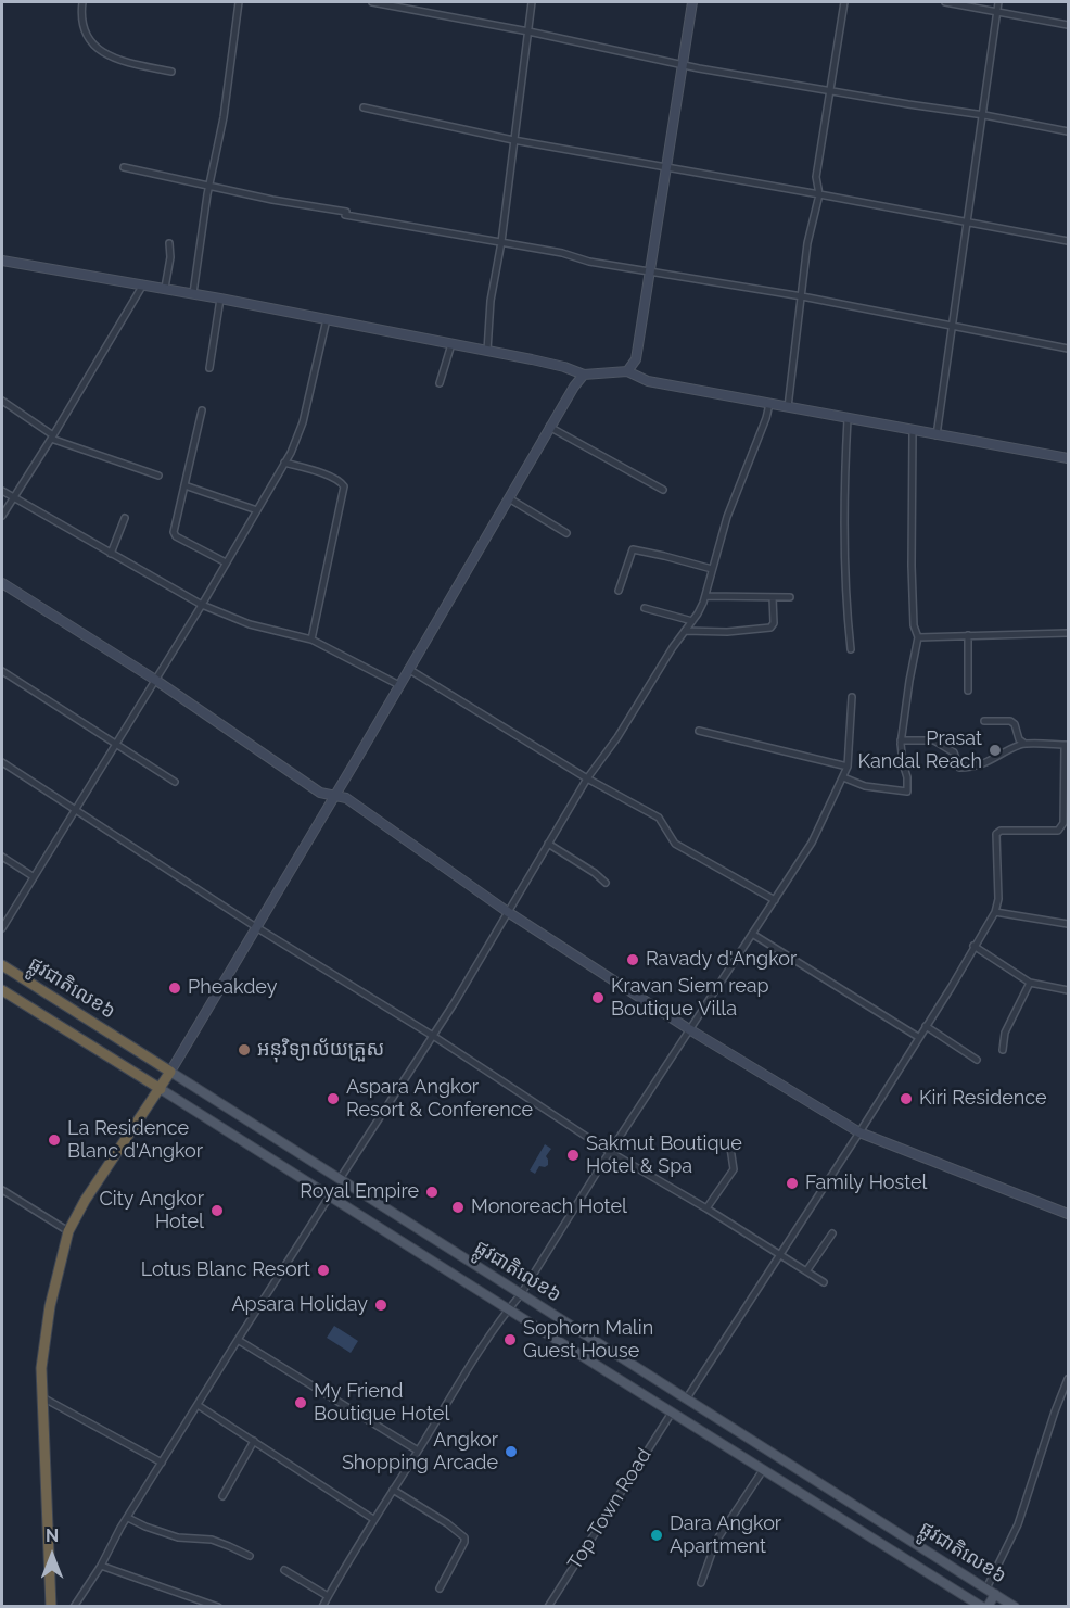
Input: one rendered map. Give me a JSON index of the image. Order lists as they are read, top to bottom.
{
  "streets": {
    "highway": ["ផ្លូវជាតិលេខ៦"],
    "street": ["Top Town Road"]
  },
  "crossings": [
    ["ផ្លូវជាតិលេខ៦", "Top Town Road"]
  ],
  "places": [
    "Prasat Kandal Reach",
    "Ravady d'Angkor",
    "Pheakdey",
    "Kravan Siem reap Boutique Villa",
    "អនុវិទ្យាល័យគ្រួស",
    "Aspara Angkor Resort & Conference",
    "Kiri Residence",
    "La Residence Blanc d'Angkor",
    "Sakmut Boutique Hotel & Spa",
    "Family Hostel",
    "Royal Empire",
    "Monoreach Hotel",
    "City Angkor Hotel",
    "Lotus Blanc Resort",
    "Apsara Holiday",
    "Sophorn Malin Guest House",
    "My Friend Boutique Hotel",
    "Angkor Shopping Arcade",
    "Dara Angkor Apartment"
  ],
  "north": "top"
}
